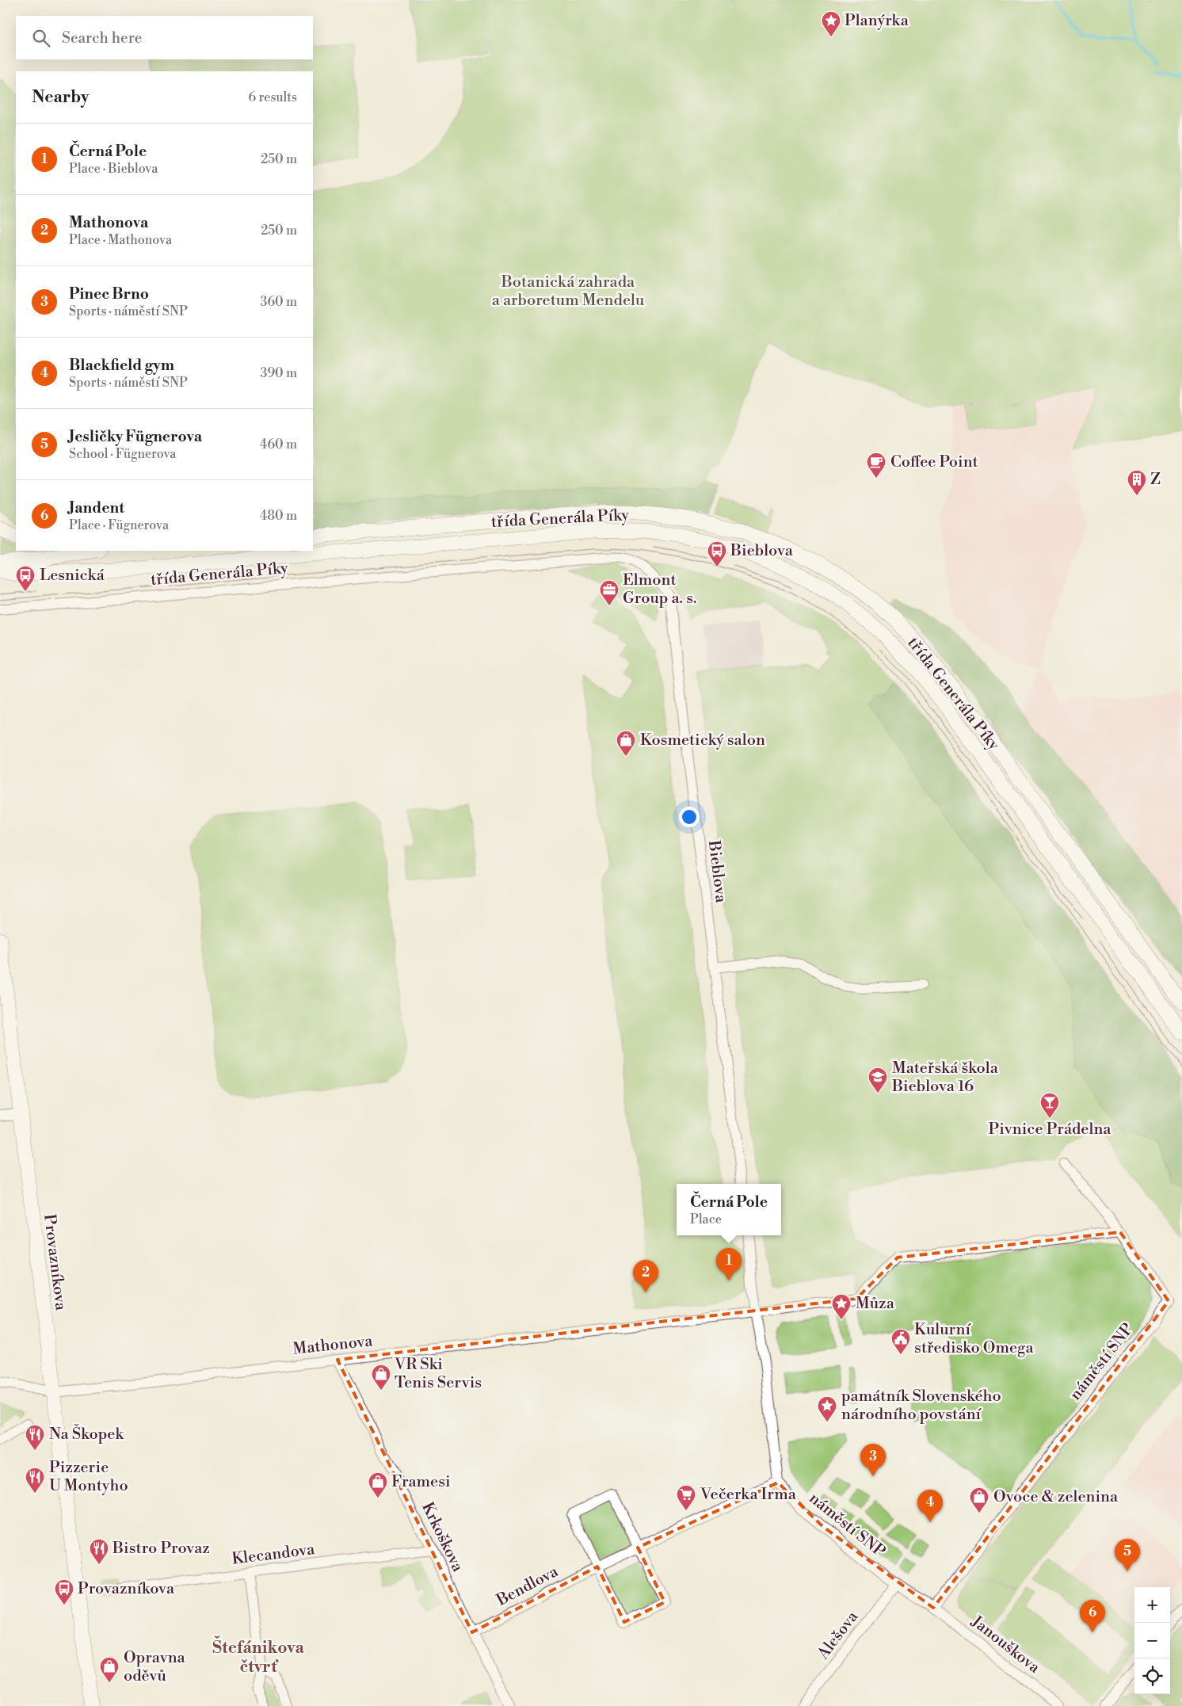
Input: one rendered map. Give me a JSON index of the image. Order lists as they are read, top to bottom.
{
  "streets": {
    "main road": ["třída Generála Píky", "Provazníkova"],
    "street": [
      "Bieblova",
      "Mathonova",
      "náměstí SNP",
      "Krkoškova",
      "Klecandova",
      "Bendlova",
      "Alešova",
      "Janouškova"
    ]
  },
  "crossings": [
    ["třída Generála Píky", "Bieblova"],
    ["Provazníkova", "Mathonova"],
    ["Mathonova", "Krkoškova"],
    ["náměstí SNP", "Bendlova"],
    ["náměstí SNP", "Alešova"],
    ["náměstí SNP", "Janouškova"],
    ["Krkoškova", "Klecandova"],
    ["Krkoškova", "Bendlova"]
  ],
  "districts": ["Štefánikova čtvrť"],
  "parks": ["Botanická zahrada a arboretum Mendelu"],
  "places": {
    "place": ["Planýrka", "Můza", "památník Slovenského národního povstání"],
    "cafe": ["Coffee Point"],
    "building": ["Z"],
    "bus stop": ["Bieblova", "Lesnická", "Provazníkova"],
    "office": ["Elmont Group a. s."],
    "shop": [
      "Kosmetický salon",
      "VR Ski Tenis Servis",
      "Framesi",
      "Ovoce & zelenina",
      "Opravna oděvů"
    ],
    "school or university": ["Mateřská škola Bieblova 16"],
    "bar": ["Pivnice Prádelna"],
    "public building": ["Kulurní středisko Omega"],
    "restaurant": ["Na Škopek", "Pizzerie U Montyho", "Bistro Provaz"],
    "supermarket": ["Večerka Irma"]
  },
  "page": {
    "search": "Search here",
    "heading": ["Nearby", "6 results"],
    "list": [
      {
        "mark": "1",
        "name": "Černá Pole",
        "note": "Place · Bieblova",
        "value": "250 m"
      },
      {
        "mark": "2",
        "name": "Mathonova",
        "note": "Place · Mathonova",
        "value": "250 m"
      },
      {
        "mark": "3",
        "name": "Pinec Brno",
        "note": "Sports · náměstí SNP",
        "value": "360 m"
      },
      {
        "mark": "4",
        "name": "Blackfield gym",
        "note": "Sports · náměstí SNP",
        "value": "390 m"
      },
      {
        "mark": "5",
        "name": "Jesličky Fügnerova",
        "note": "School · Fügnerova",
        "value": "460 m"
      },
      {
        "mark": "6",
        "name": "Jandent",
        "note": "Place · Fügnerova",
        "value": "480 m"
      }
    ],
    "popup": ["Černá Pole", "Place"],
    "pins": [
      "1",
      "2",
      "3",
      "4",
      "5",
      "6"
    ],
    "map_buttons": ["+", "−"]
  }
}
